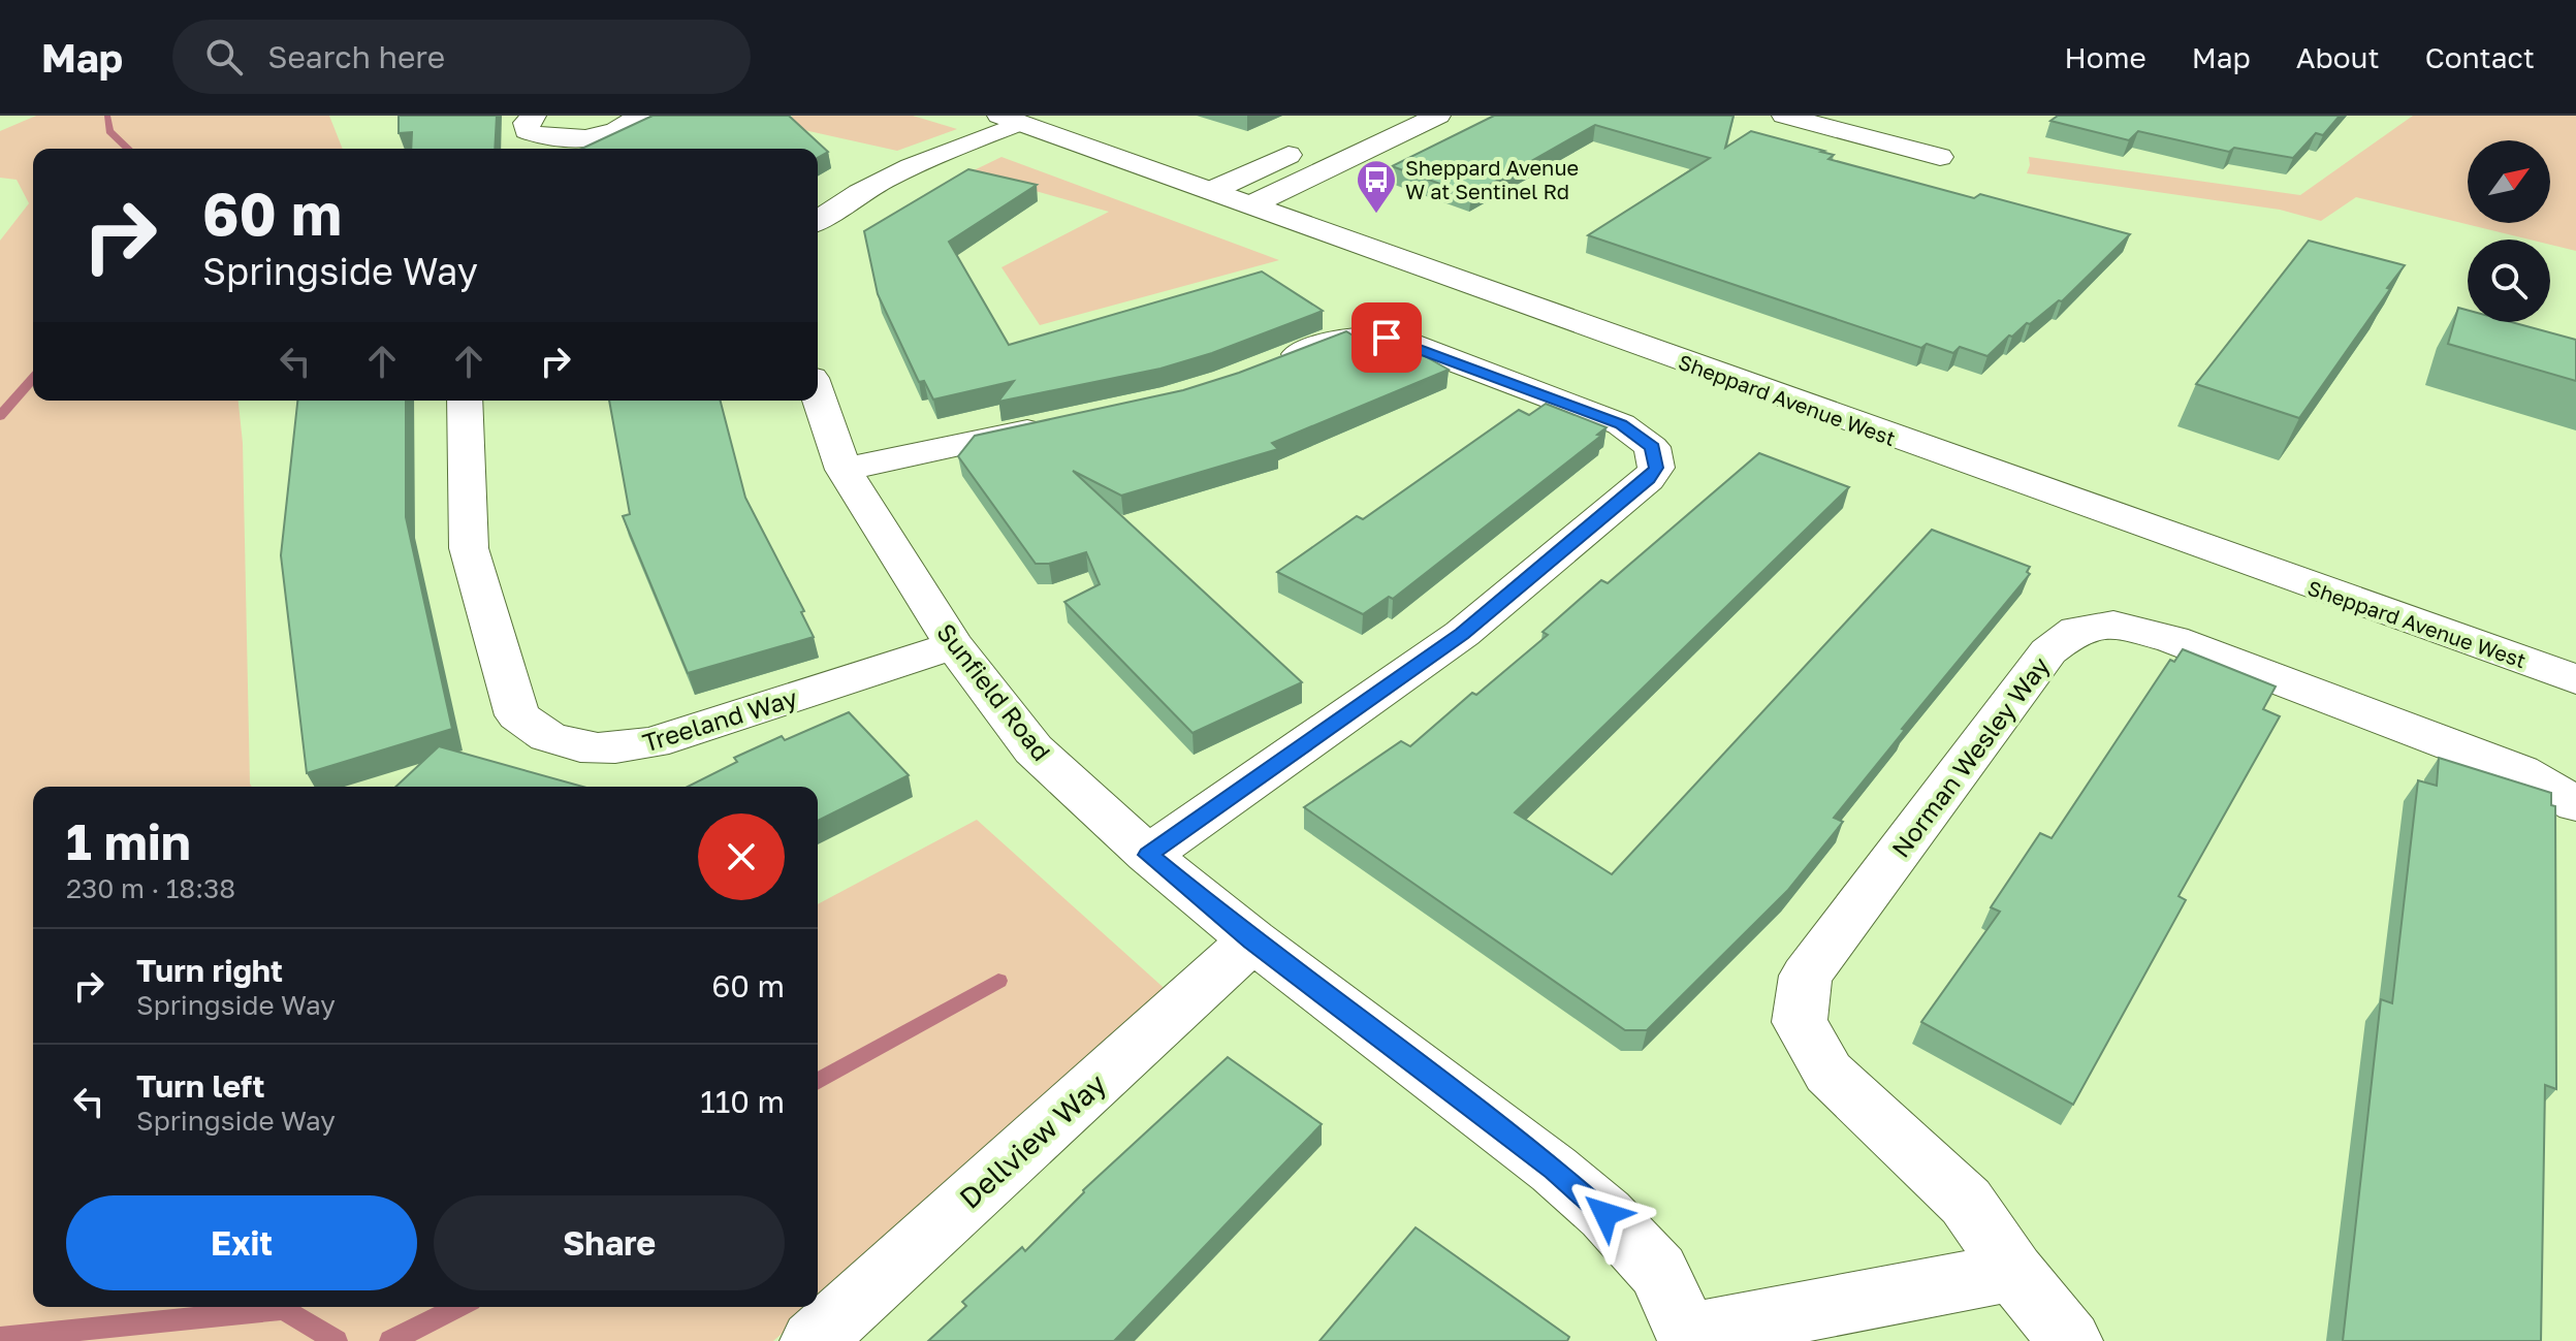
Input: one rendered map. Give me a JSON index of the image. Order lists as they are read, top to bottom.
{
  "streets": {
    "street": [
      "Sheppard Avenue West",
      "Sunfield Road",
      "Treeland Way",
      "Norman Wesley Way",
      "Dellview Way"
    ]
  },
  "crossings": [
    ["Sunfield Road", "Treeland Way"],
    ["Sunfield Road", "Dellview Way"]
  ],
  "places": {
    "bus stop": ["Sheppard Avenue W at Sentinel Rd"]
  },
  "north": "top right",
  "page": {
    "header": "Map",
    "search": "Search here",
    "nav": [
      "Home",
      "Map",
      "About",
      "Contact"
    ],
    "turn": ["60 m", "Springside Way"],
    "heading": ["1 min", "230 m · 18:38"],
    "list": [
      {
        "name": "Turn right",
        "note": "Springside Way",
        "value": "60 m"
      },
      {
        "name": "Turn left",
        "note": "Springside Way",
        "value": "110 m"
      }
    ],
    "buttons": ["Exit", "Share"]
  }
}
